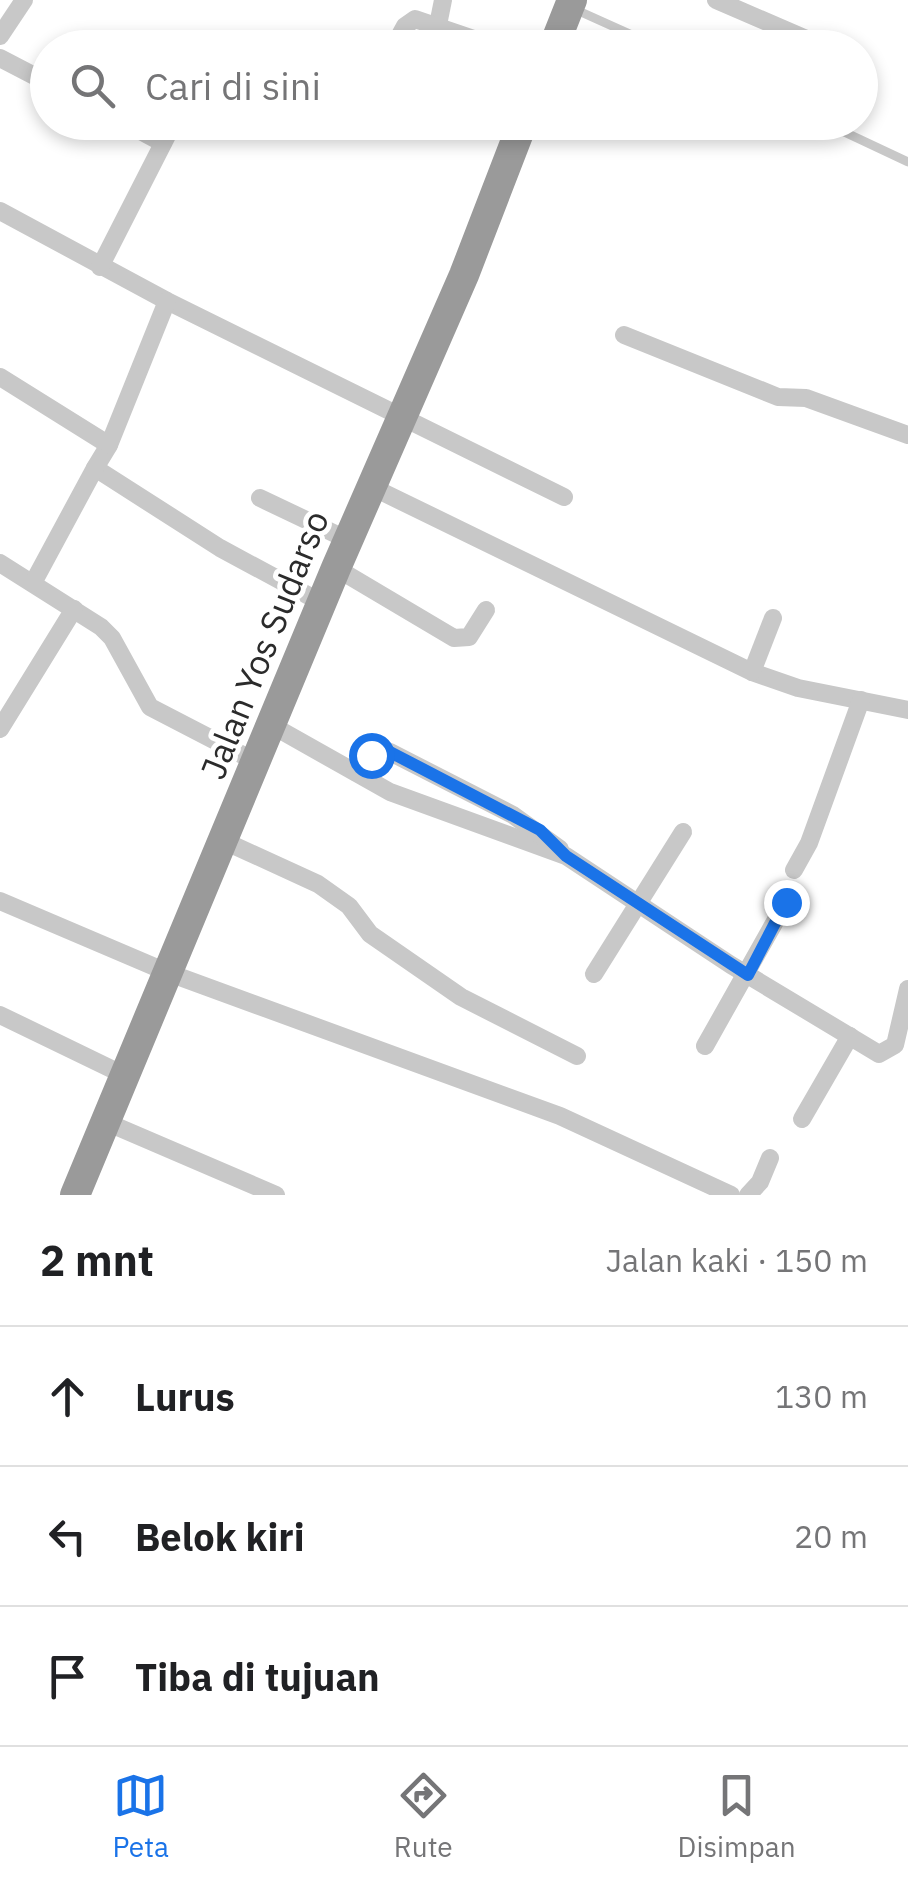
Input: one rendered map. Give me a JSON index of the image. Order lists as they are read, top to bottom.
{
  "streets": {
    "highway": ["Jalan Yos Sudarso"]
  },
  "page": {
    "search": "Cari di sini",
    "heading": ["2 mnt", "Jalan kaki · 150 m"],
    "list": [
      ["Lurus", "130 m"],
      ["Belok kiri", "20 m"],
      "Tiba di tujuan"
    ],
    "nav": ["Peta", "Rute", "Disimpan"]
  }
}
